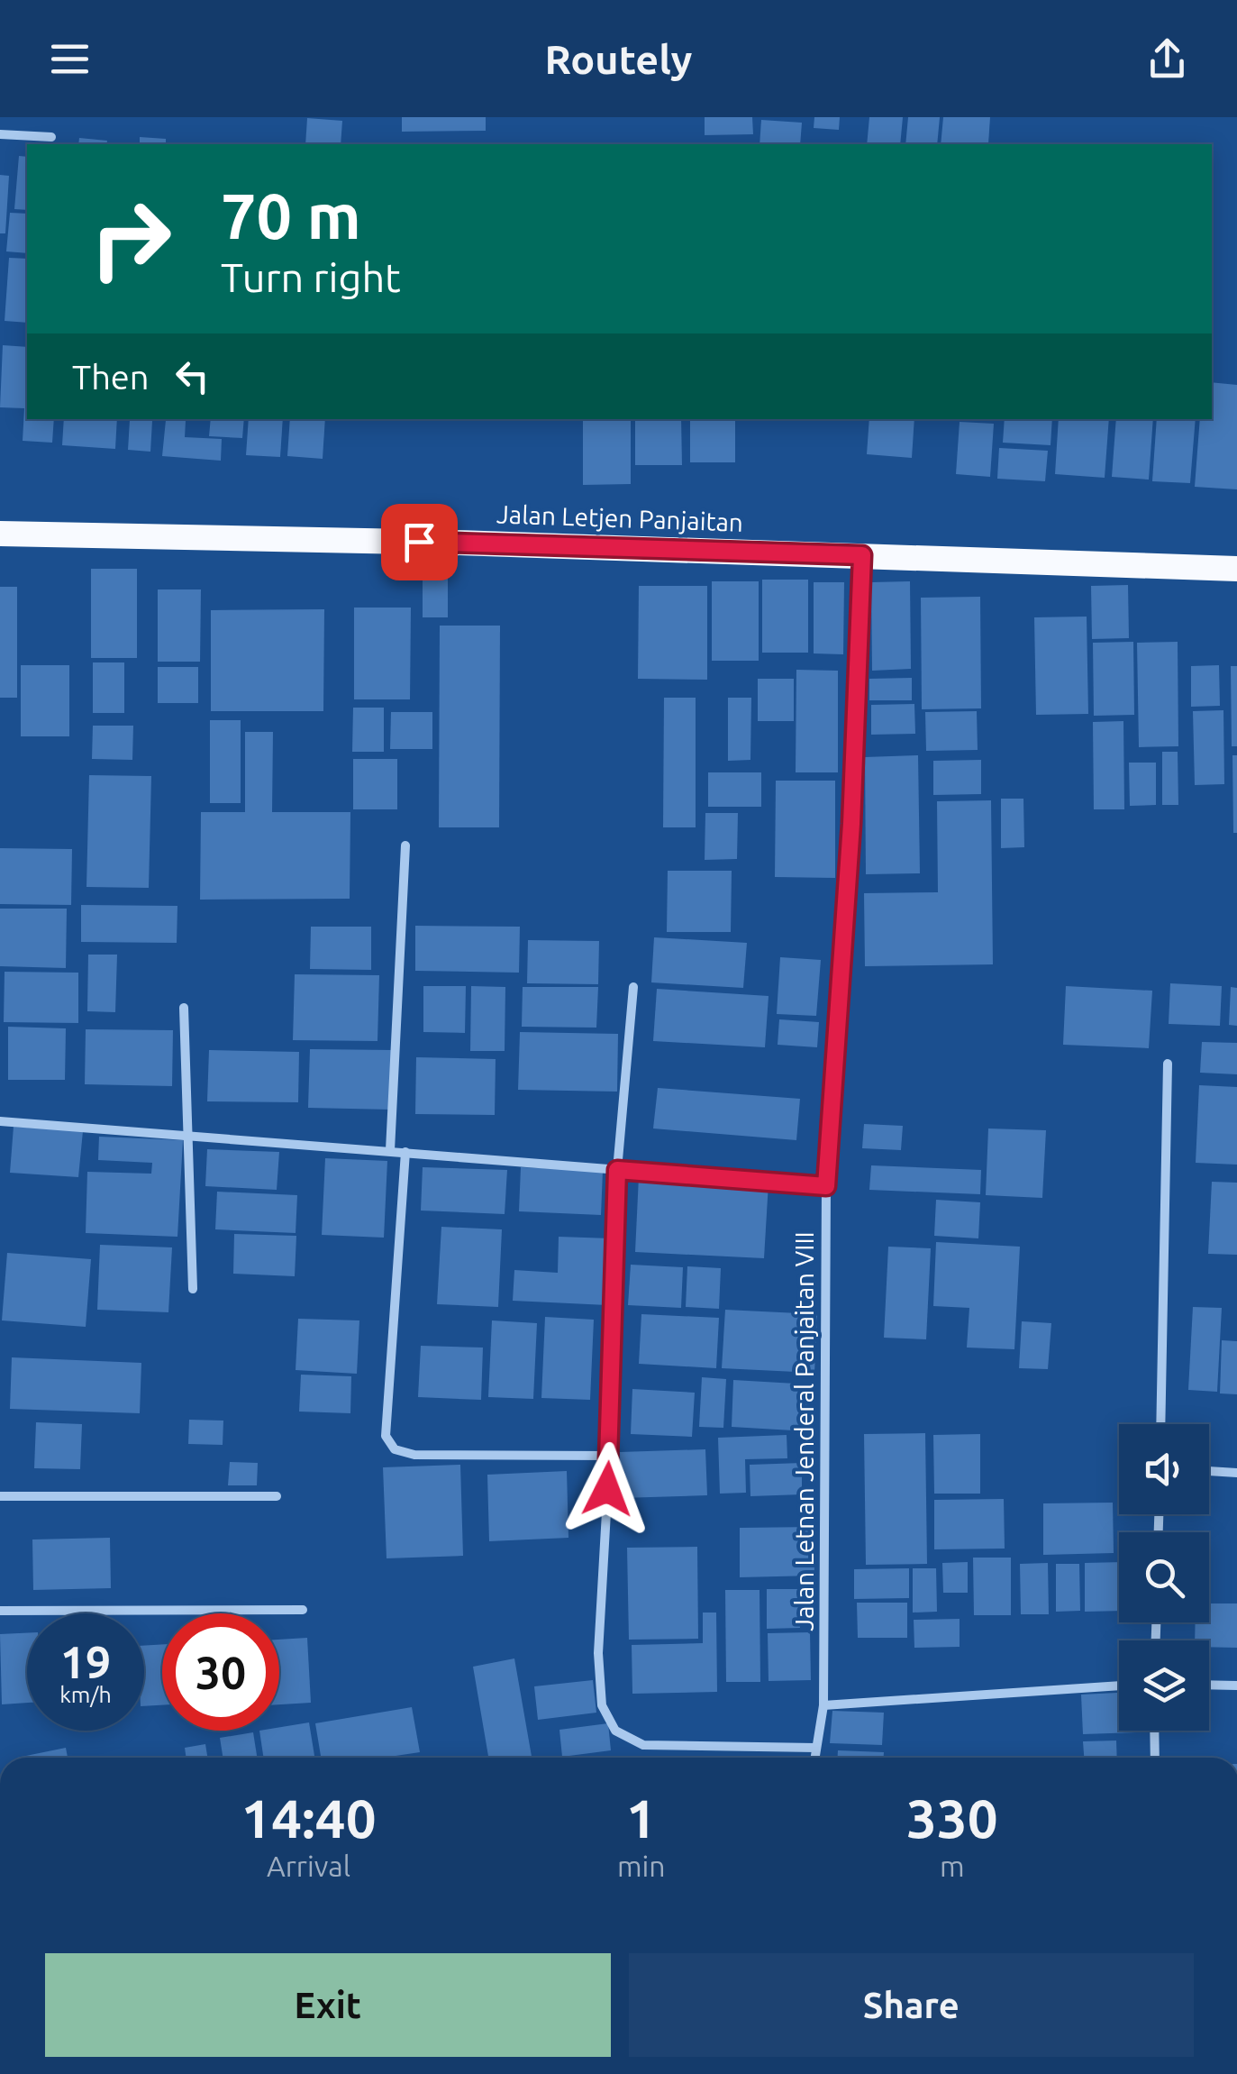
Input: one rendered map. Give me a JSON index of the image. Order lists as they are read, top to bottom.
{
  "streets": {
    "highway": ["Jalan Letjen Panjaitan"],
    "street": ["Jalan Letnan Jenderal Panjaitan VIII"]
  },
  "crossings": [
    ["Jalan Letjen Panjaitan", "Jalan Letnan Jenderal Panjaitan VIII"]
  ],
  "page": {
    "header": "Routely",
    "turn": ["70 m", "Turn right"],
    "then": "Then",
    "speed": "19 km/h",
    "limit": "30",
    "eta": [
      "14:40",
      "Arrival",
      "1",
      "min",
      "330",
      "m"
    ],
    "buttons": ["Exit", "Share"]
  }
}
